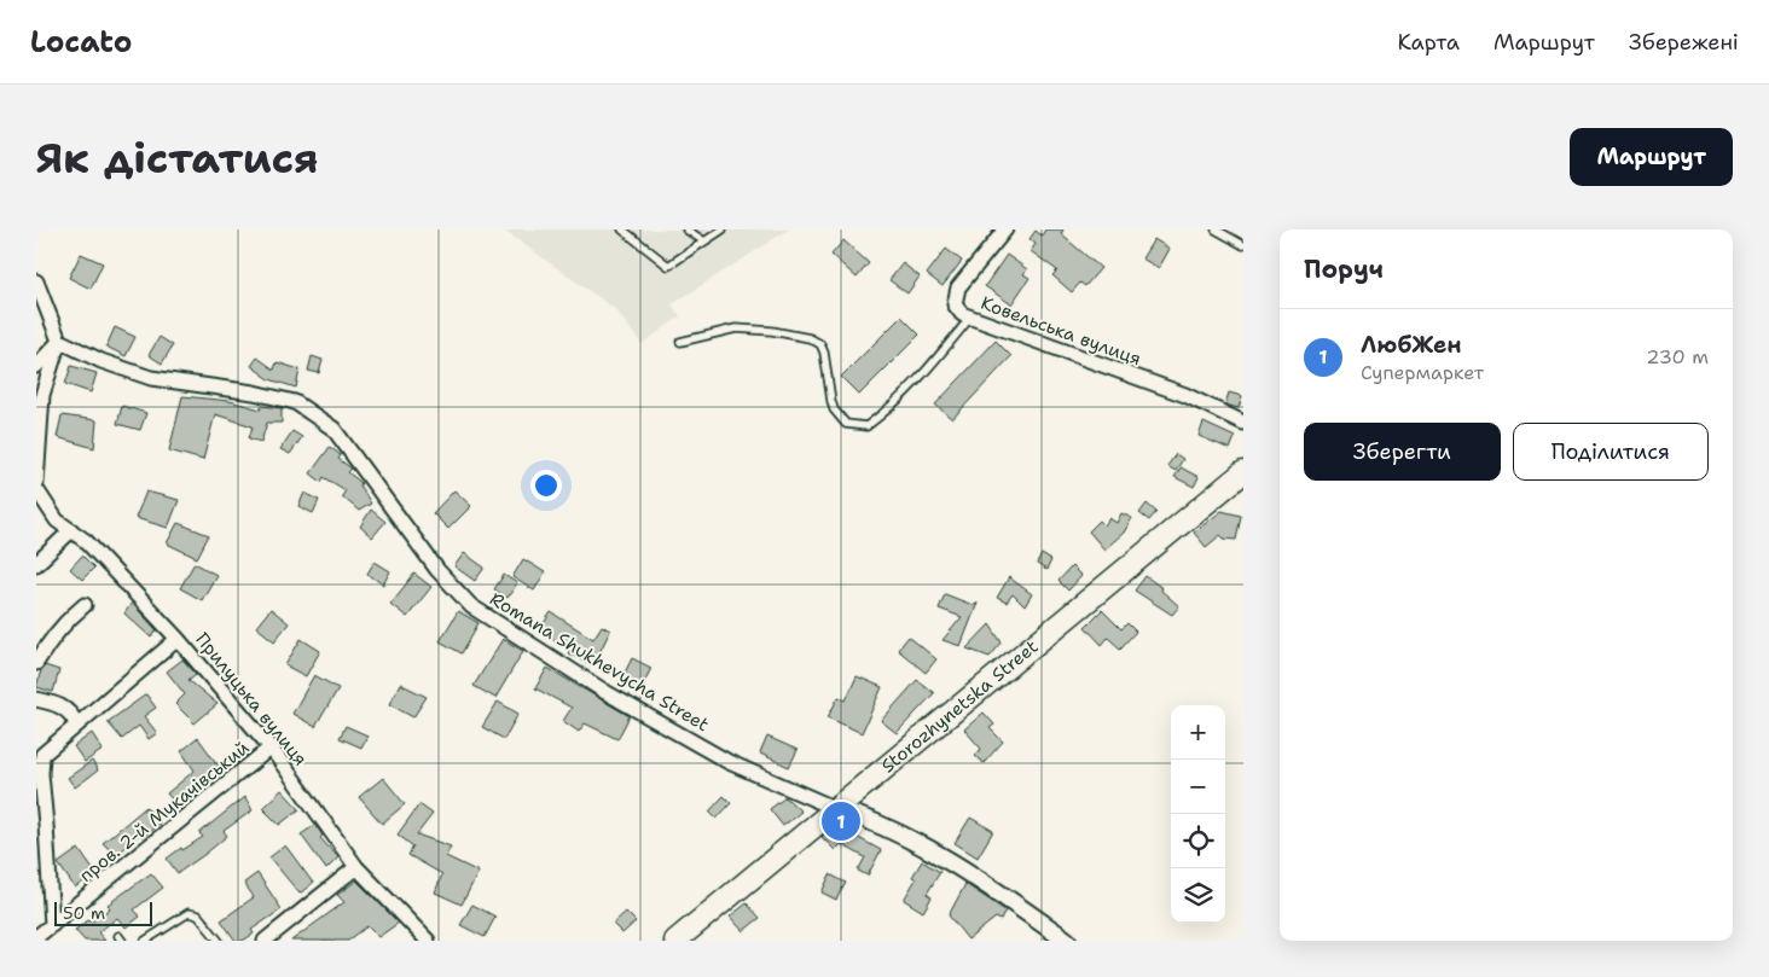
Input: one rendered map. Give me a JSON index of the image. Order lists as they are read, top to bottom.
{
  "streets": {
    "main road": ["Storozhynetska Street"],
    "street": [
      "Ковельська вулиця",
      "Romana Shukhevycha Street",
      "Прилуцька вулиця",
      "пров. 2-й Мукачівський"
    ]
  },
  "crossings": [
    ["Romana Shukhevycha Street", "Storozhynetska Street"],
    ["Прилуцька вулиця", "пров. 2-й Мукачівський"]
  ],
  "scale_bar": "50 m",
  "page": {
    "header": "Locato",
    "nav": ["Карта", "Маршрут", "Збережені"],
    "buttons": [
      "Маршрут",
      ["Зберегти", "Поділитися"]
    ],
    "title": "Як дістатися",
    "heading": "Поруч",
    "list": [
      {
        "mark": "1",
        "name": "ЛюбЖен",
        "note": "Супермаркет",
        "value": "230 m"
      }
    ],
    "map_buttons": ["+", "−"],
    "pins": "1",
    "scale": "50 m"
  }
}
